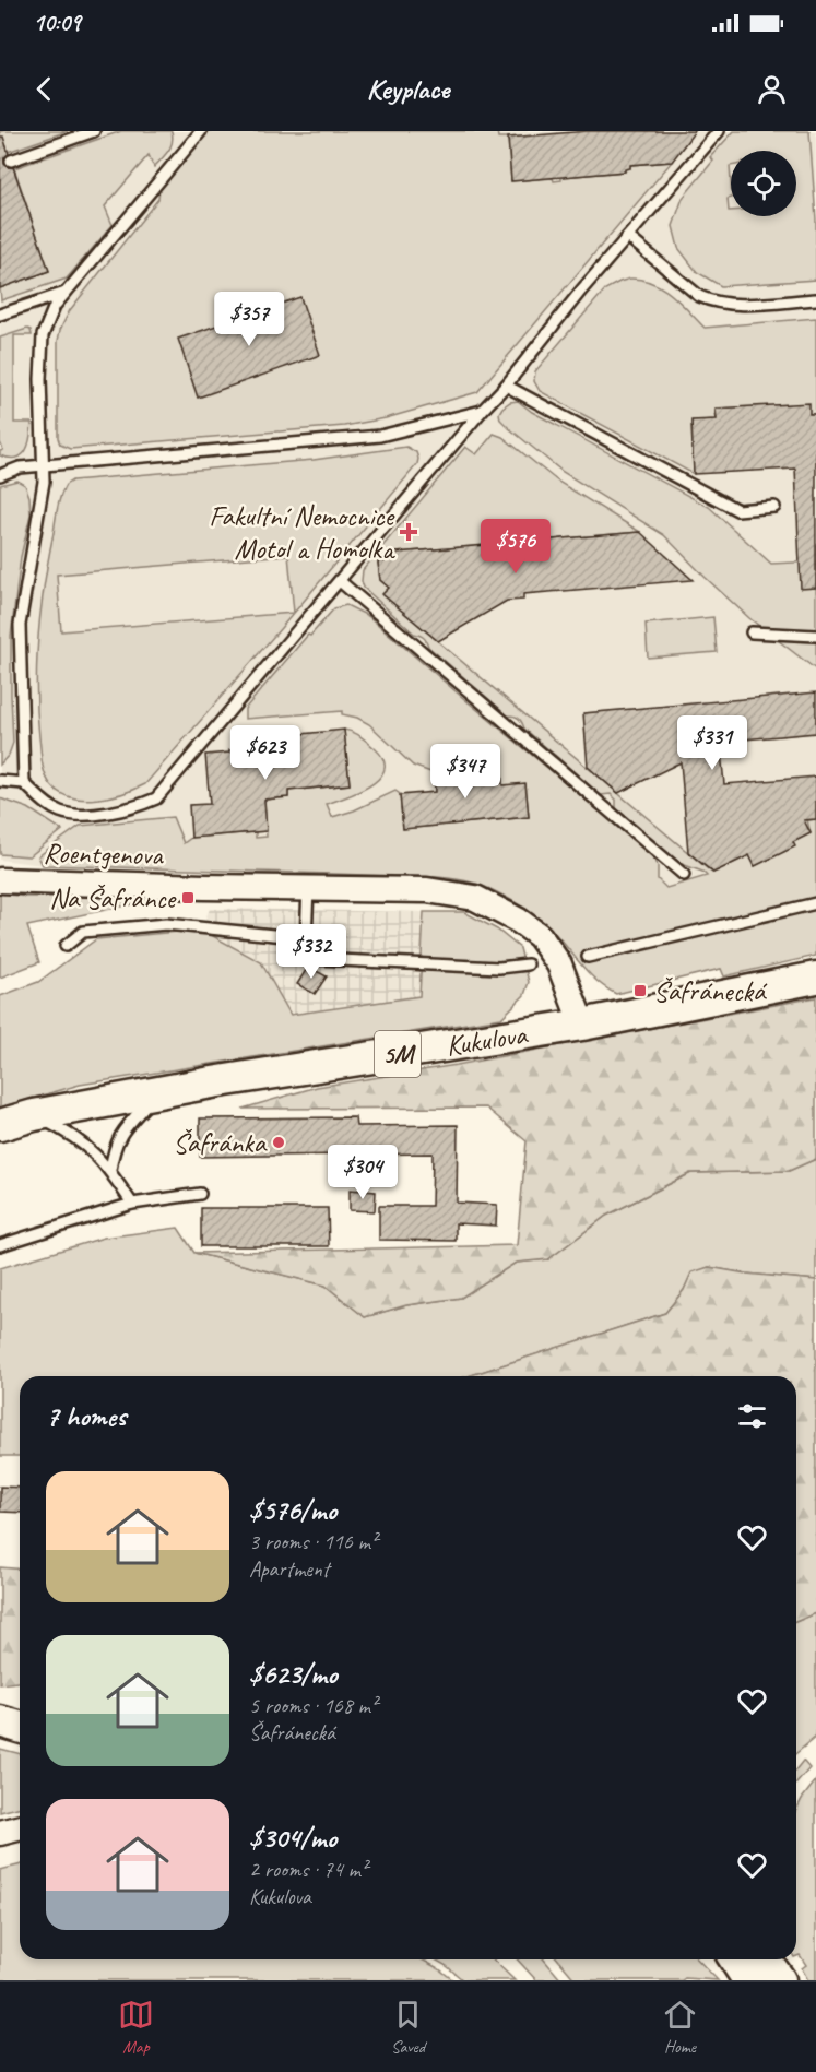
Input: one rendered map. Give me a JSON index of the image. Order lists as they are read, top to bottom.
{
  "streets": {
    "main road": ["Kukulova", "5M"],
    "street": ["Roentgenova"]
  },
  "places": {
    "health": ["Fakultní Nemocnice Motol a Homolka"],
    "transit": ["Na Šafránce", "Šafránecká"],
    "other": ["Šafránka"]
  },
  "page": {
    "status": "10:09",
    "header": "Keyplace",
    "price": [
      "$357",
      "$576",
      "$331",
      "$623",
      "$347",
      "$332",
      "$304"
    ],
    "heading": "7 homes",
    "list": [
      {
        "name": "$576/mo",
        "note": "3 rooms · 116 m² · Apartment"
      },
      {
        "name": "$623/mo",
        "note": "5 rooms · 168 m² · Šafránecká"
      },
      {
        "name": "$304/mo",
        "note": "2 rooms · 74 m² · Kukulova"
      }
    ],
    "tabs": ["Map", "Saved", "Home"]
  }
}
